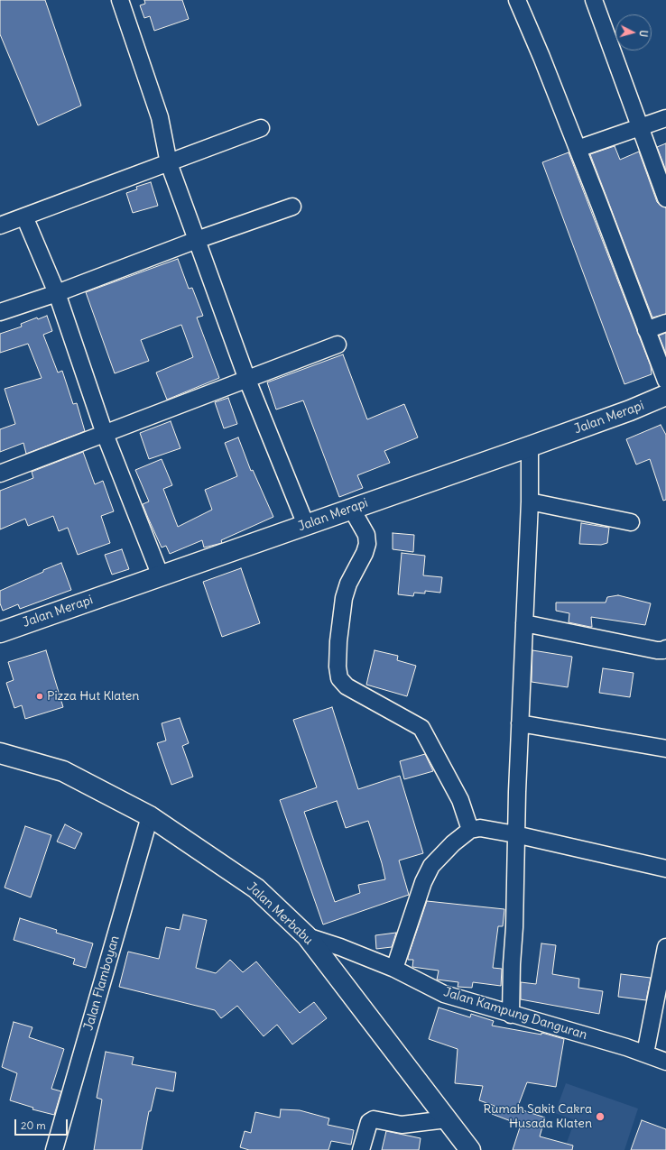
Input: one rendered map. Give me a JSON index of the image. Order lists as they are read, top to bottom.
{
  "streets": {
    "street": [
      "Jalan Merapi",
      "Jalan Merbabu",
      "Jalan Flamboyan",
      "Jalan Kampung Danguran"
    ]
  },
  "crossings": [
    ["Jalan Merbabu", "Jalan Flamboyan"],
    ["Jalan Merbabu", "Jalan Kampung Danguran"]
  ],
  "places": ["Pizza Hut Klaten", "Rumah Sakit Cakra Husada Klaten"],
  "scale_bar": "20 m",
  "north": "right"
}
